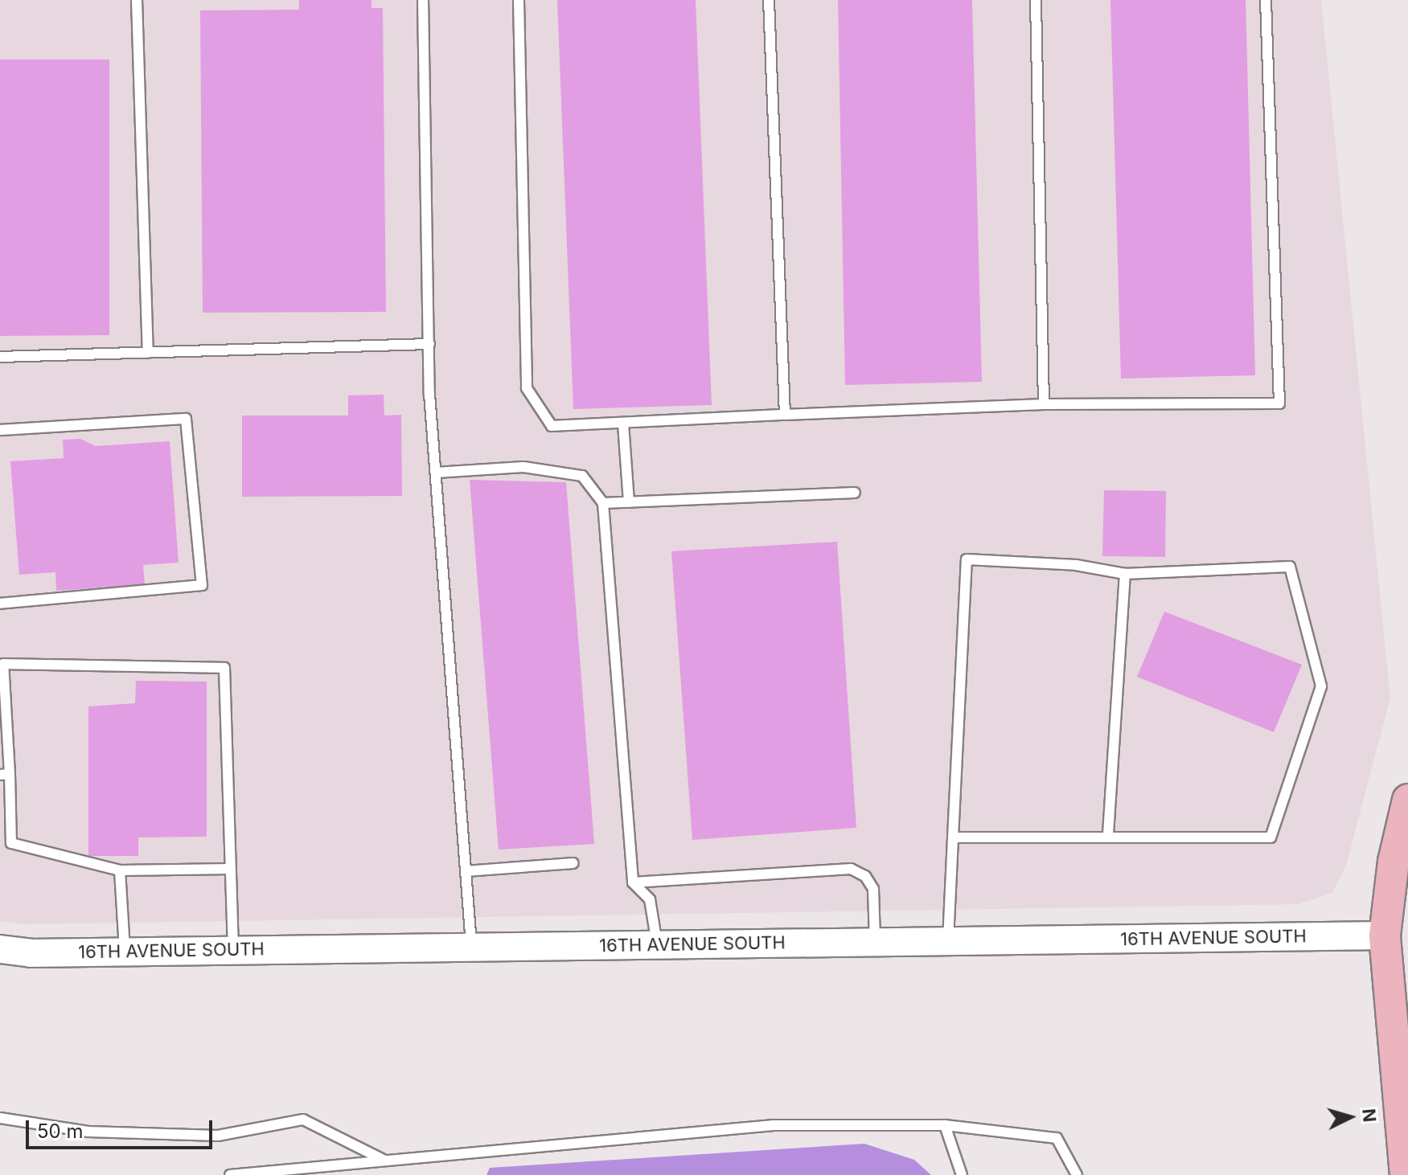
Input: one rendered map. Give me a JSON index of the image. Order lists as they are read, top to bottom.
{
  "streets": {
    "street": ["16TH AVENUE SOUTH"]
  },
  "scale_bar": "50 m",
  "north": "right"
}
